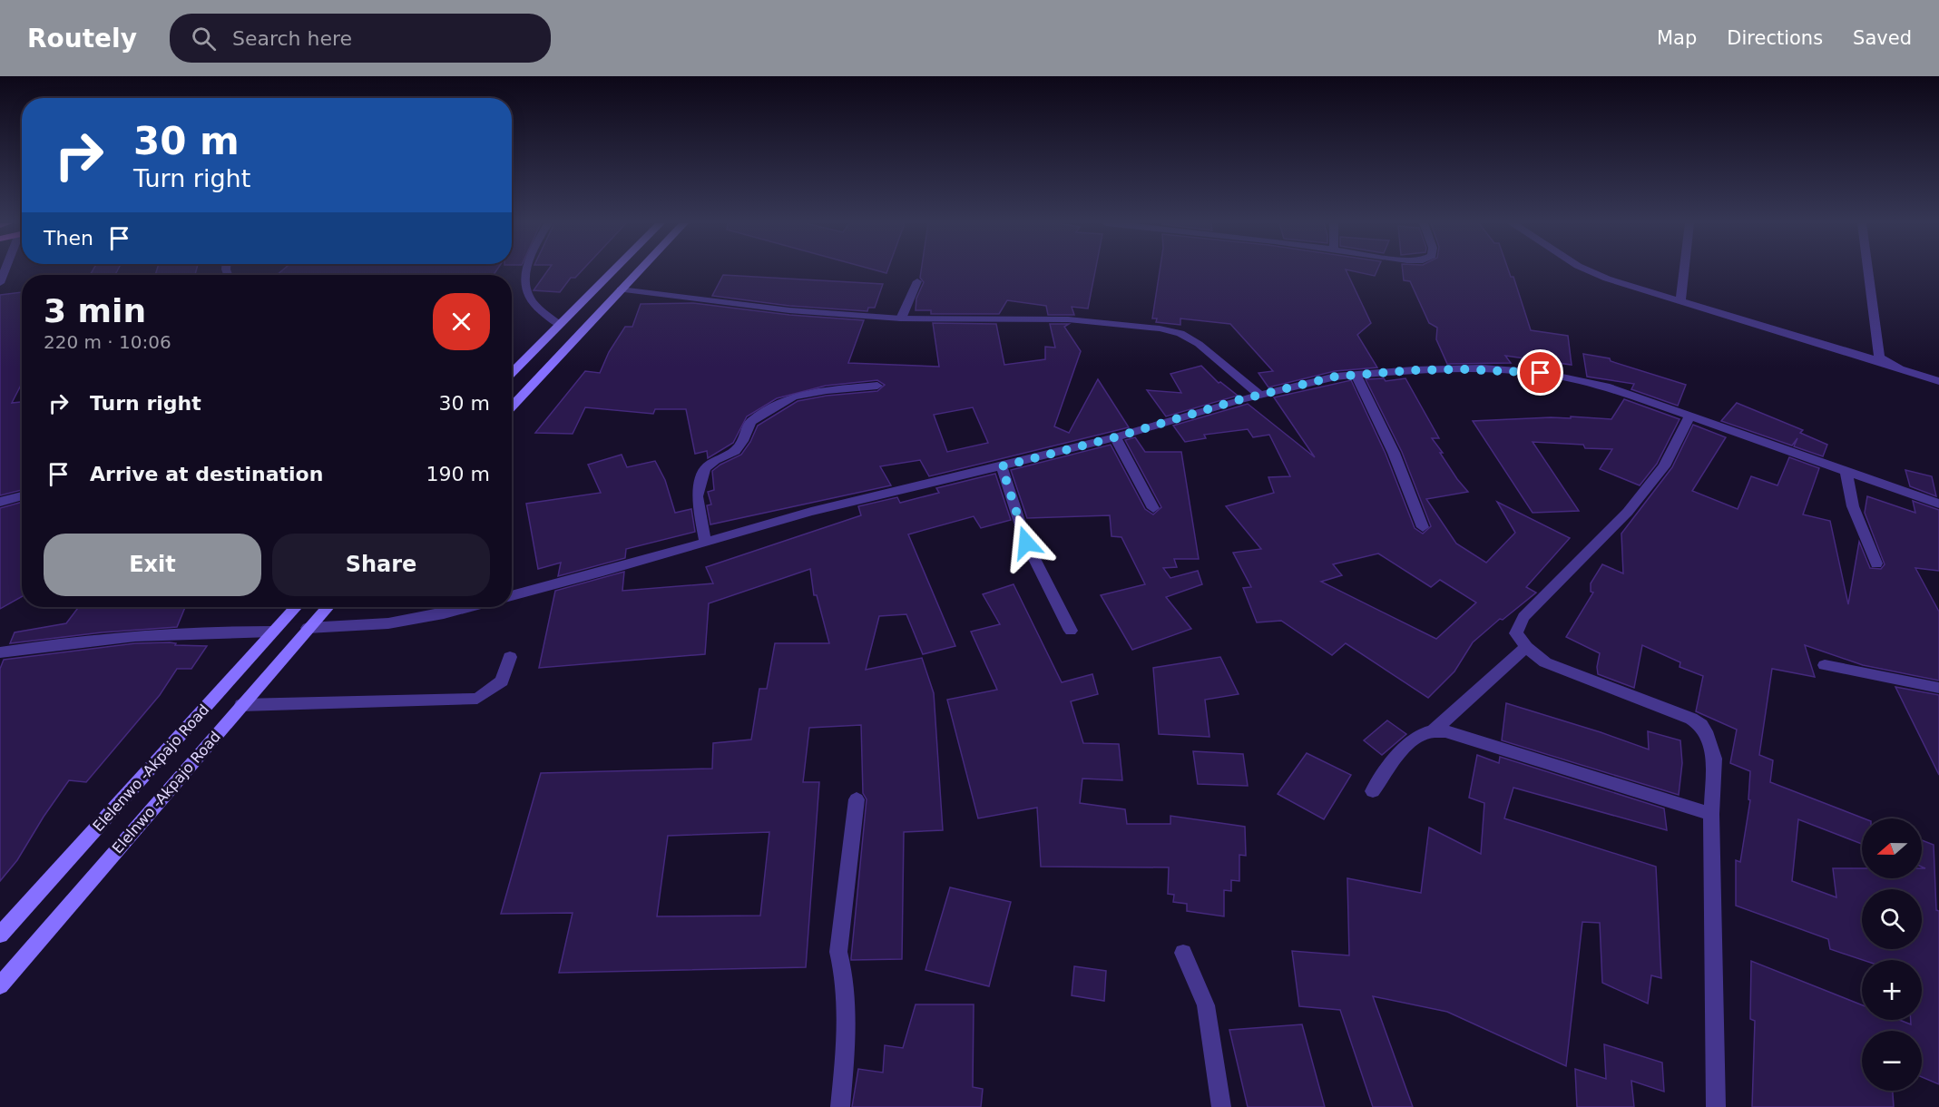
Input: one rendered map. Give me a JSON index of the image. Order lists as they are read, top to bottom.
{
  "streets": {
    "main road": ["Elelenwo -Akpajo Road", "Elelnwo -Akpajo Road"]
  },
  "north": "left",
  "page": {
    "header": "Routely",
    "search": "Search here",
    "nav": ["Map", "Directions", "Saved"],
    "turn": ["30 m", "Turn right"],
    "then": "Then",
    "heading": ["3 min", "220 m · 10:06"],
    "list": [
      {
        "name": "Turn right",
        "value": "30 m"
      },
      {
        "name": "Arrive at destination",
        "value": "190 m"
      }
    ],
    "buttons": ["Exit", "Share"],
    "map_buttons": ["+", "−"]
  }
}
